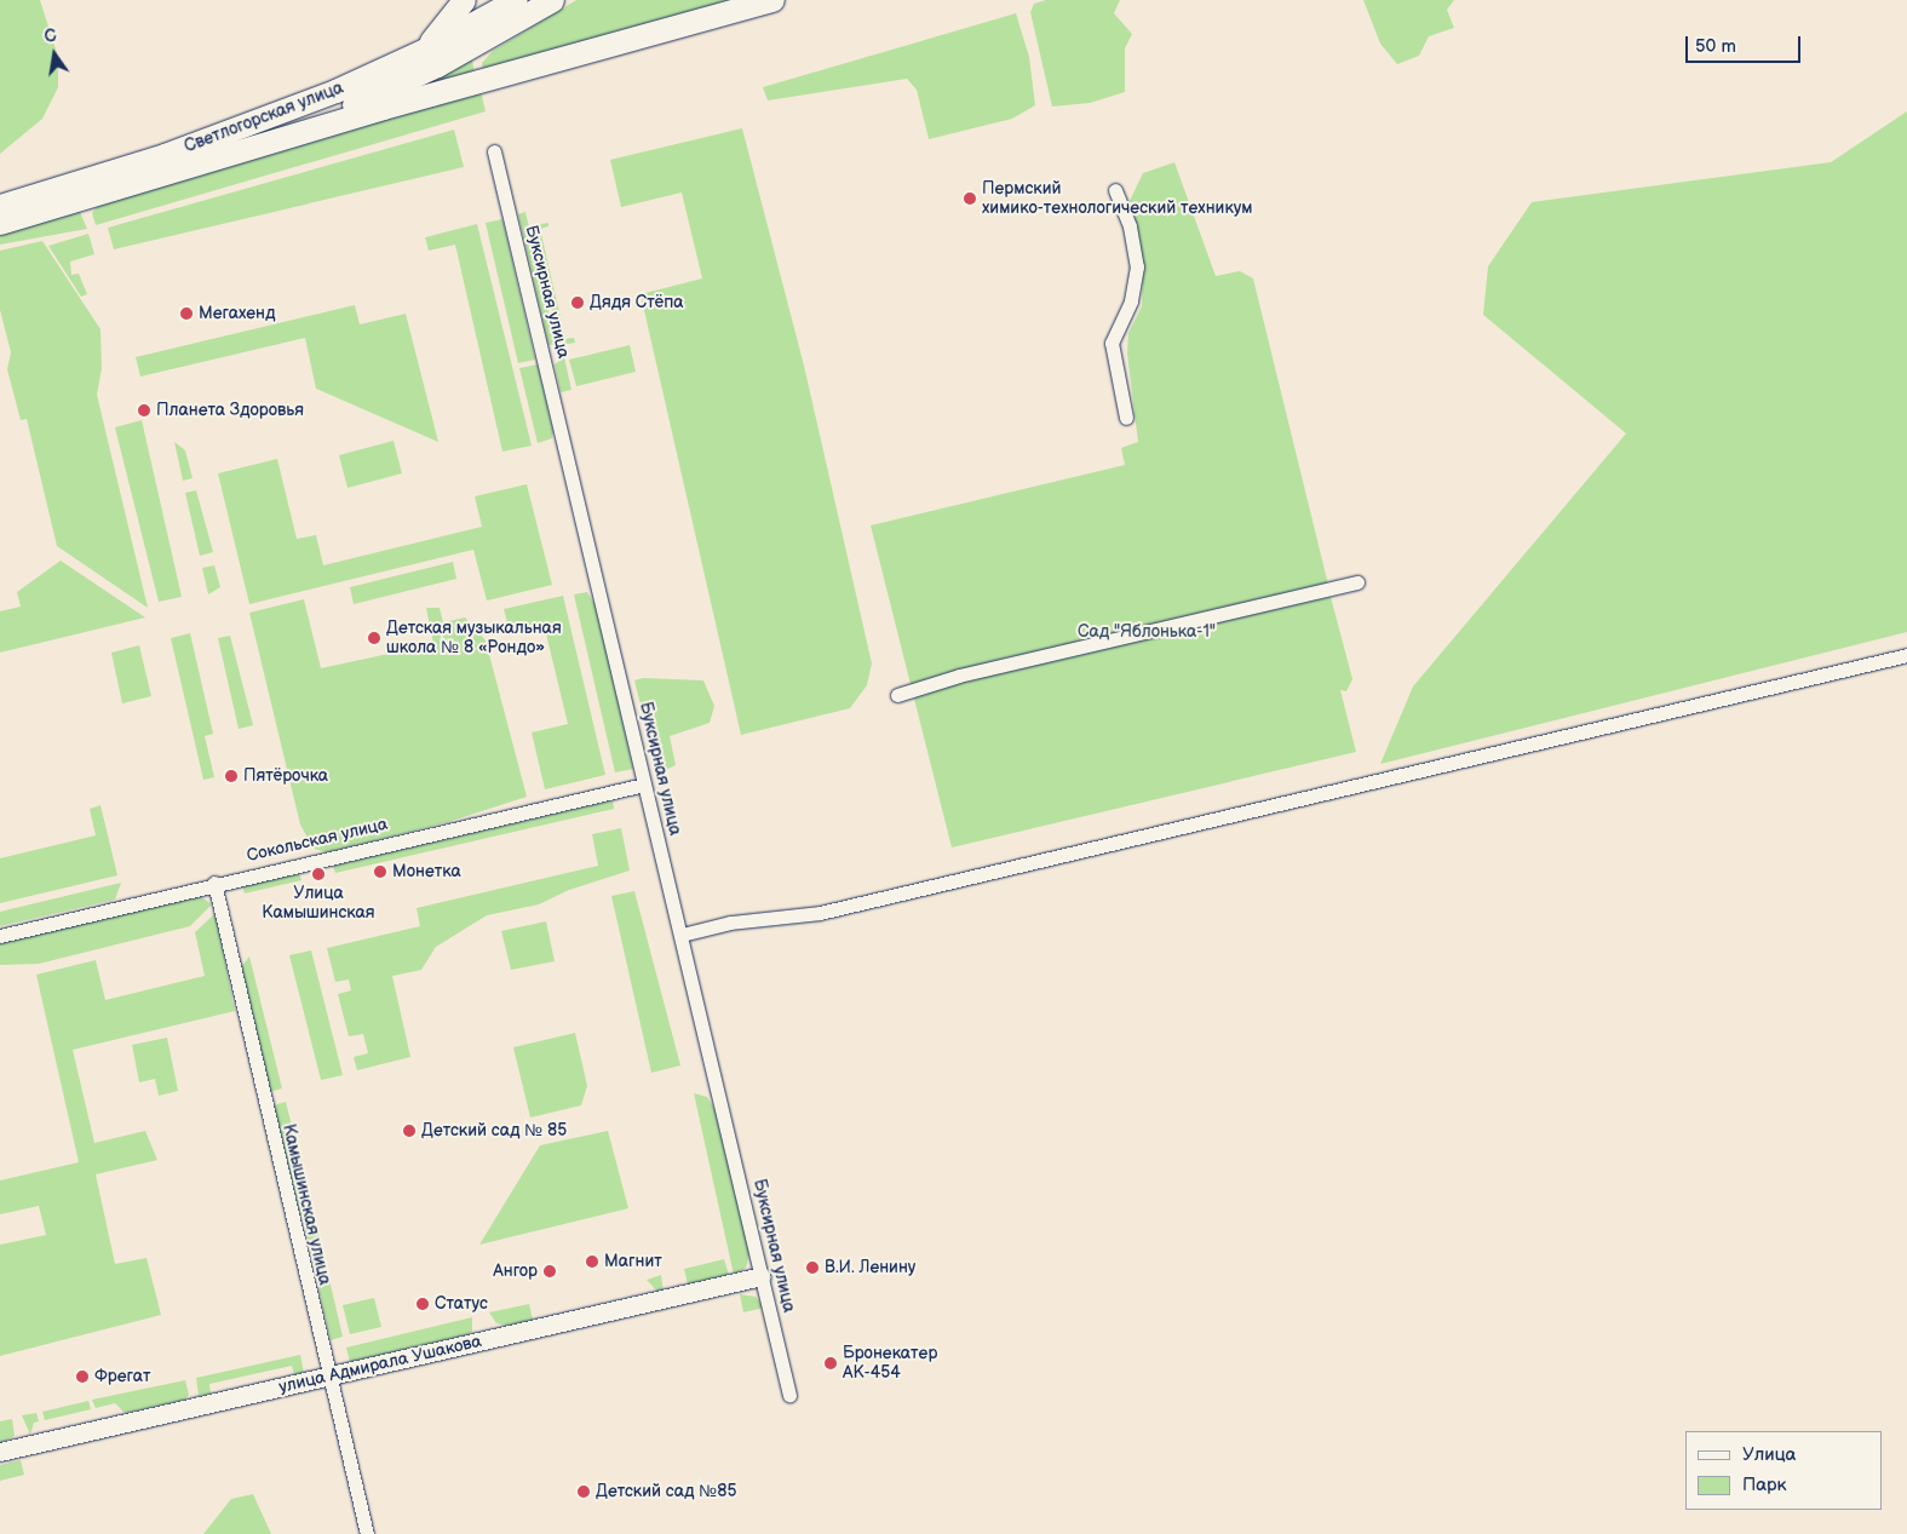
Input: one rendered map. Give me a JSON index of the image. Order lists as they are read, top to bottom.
{
  "streets": {
    "main road": ["Светлогорская улица"],
    "street": [
      "Буксирная улица",
      "Сокольская улица",
      "Камышинская улица",
      "улица Адмирала Ушакова"
    ]
  },
  "crossings": [
    ["Буксирная улица", "Сокольская улица"],
    ["Буксирная улица", "улица Адмирала Ушакова"],
    ["Сокольская улица", "Камышинская улица"],
    ["Камышинская улица", "улица Адмирала Ушакова"]
  ],
  "parks": ["Сад \"Яблонька-1\""],
  "places": [
    "Пермский химико-технологический техникум",
    "Дядя Стёпа",
    "Мегахенд",
    "Планета Здоровья",
    "Детская музыкальная школа № 8 «Рондо»",
    "Пятёрочка",
    "Монетка",
    "Улица Камышинская",
    "Детский сад № 85",
    "Магнит",
    "В.И. Ленину",
    "Ангор",
    "Статус",
    "Бронекатер АК-454",
    "Фрегат",
    "Детский сад №85"
  ],
  "legend": ["Улица", "Парк"],
  "scale_bar": "50 m",
  "north": "top"
}
